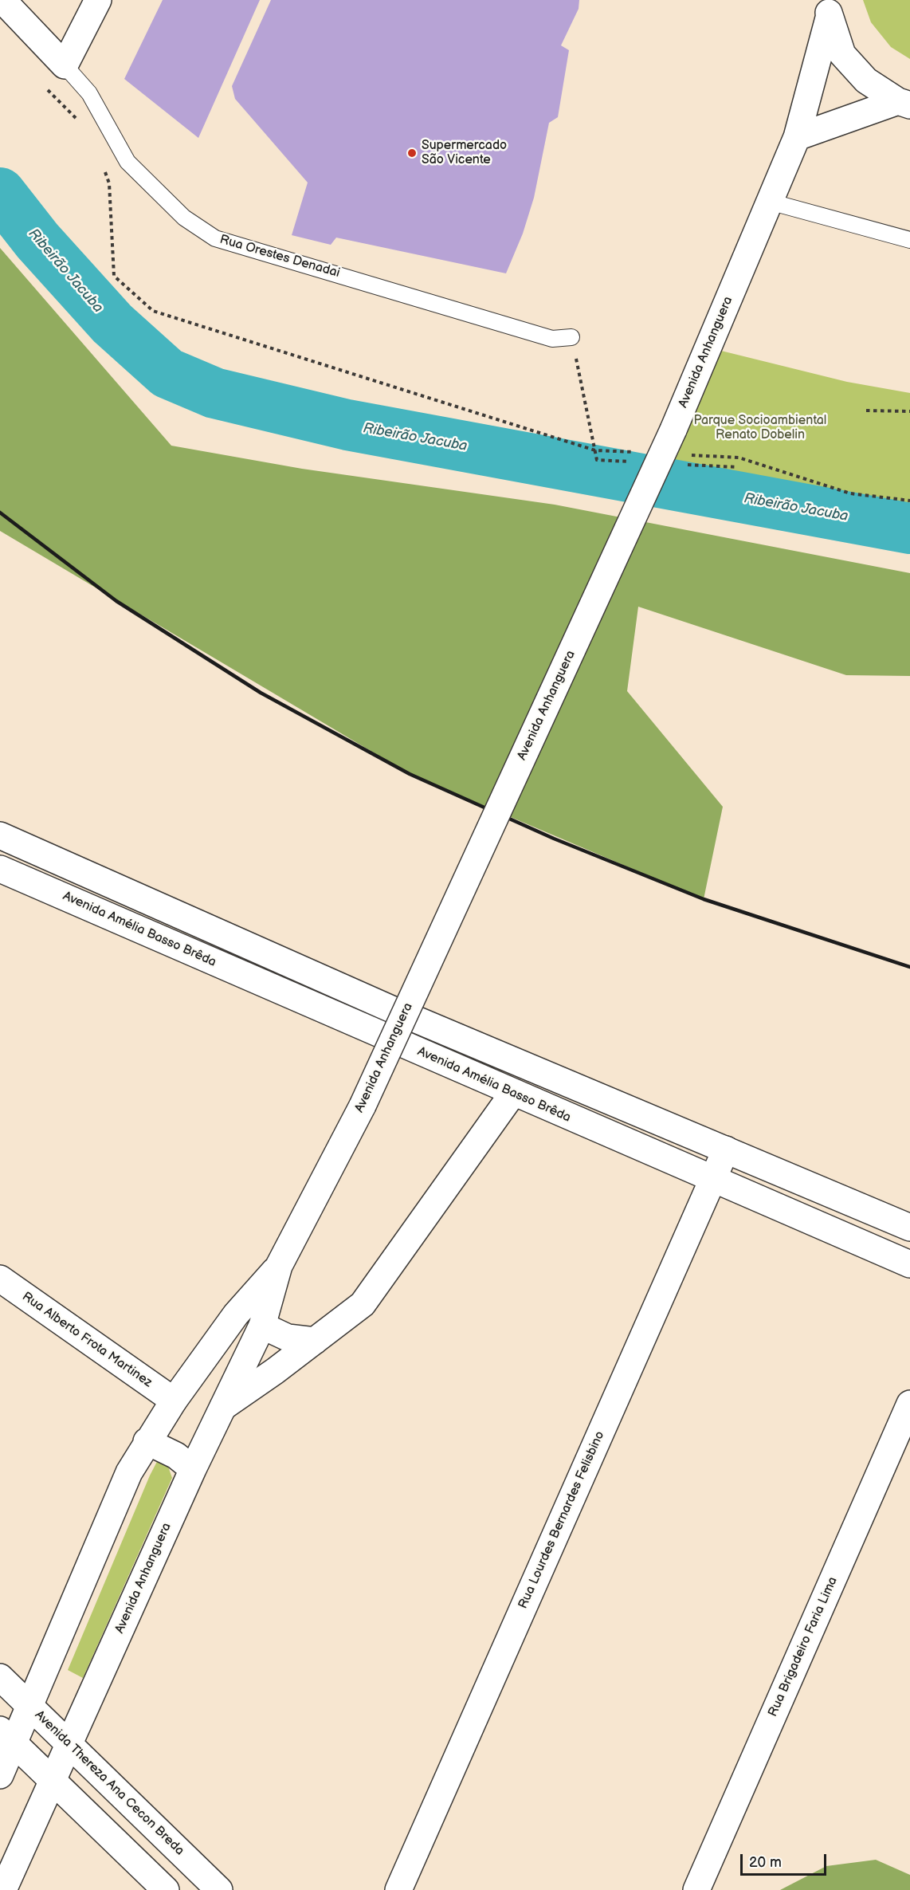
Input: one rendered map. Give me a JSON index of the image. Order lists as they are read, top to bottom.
{
  "streets": {
    "street": [
      "Rua Orestes Denadai",
      "Avenida Anhanguera",
      "Avenida Amélia Basso Brêda",
      "Rua Alberto Frota Martinez",
      "Rua Lourdes Bernardes Felisbino",
      "Rua Brigadeiro Faria Lima",
      "Avenida Thereza Ana Cecon Breda"
    ]
  },
  "crossings": [
    ["Avenida Anhanguera", "Rua Alberto Frota Martinez"],
    ["Avenida Anhanguera", "Avenida Thereza Ana Cecon Breda"],
    ["Avenida Amélia Basso Brêda", "Rua Lourdes Bernardes Felisbino"]
  ],
  "water": ["Ribeirão Jacuba"],
  "parks": ["Parque Socioambiental Renato Dobelin"],
  "places": ["Supermercado São Vicente"],
  "scale_bar": "20 m"
}
